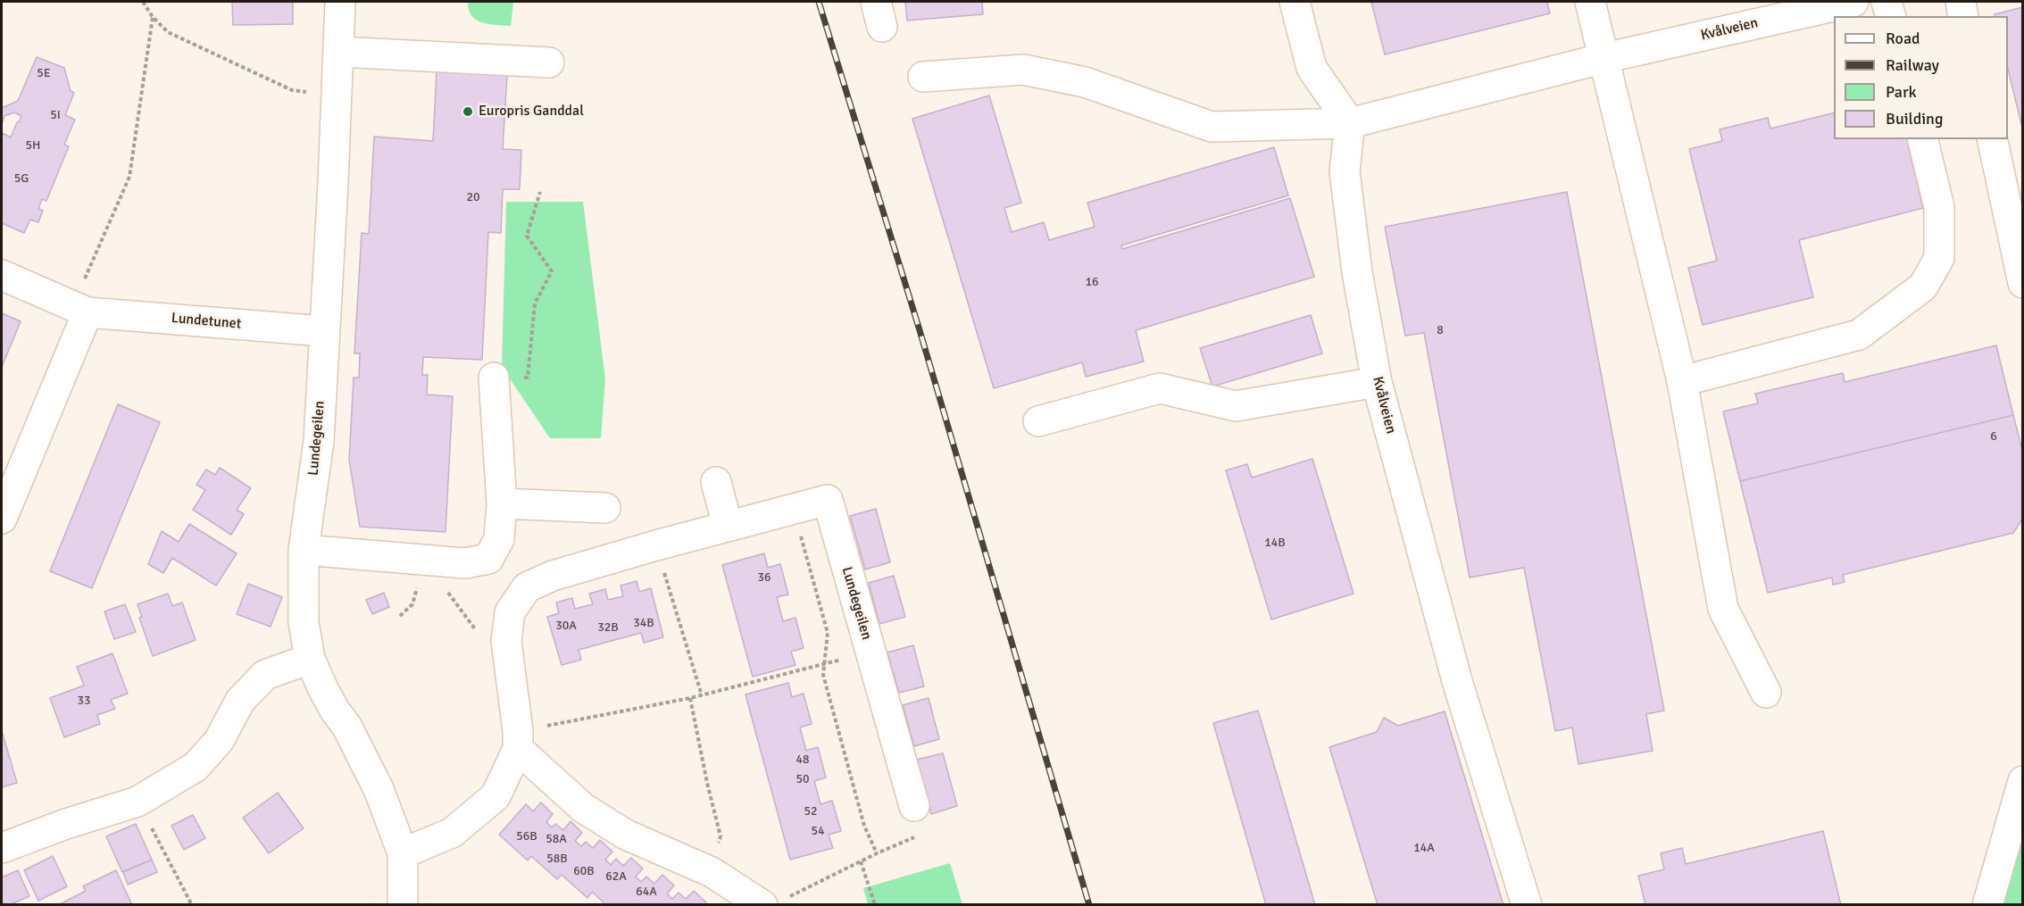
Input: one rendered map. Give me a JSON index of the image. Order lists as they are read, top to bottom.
{
  "streets": {
    "street": ["Kvålveien", "Lundetunet", "Lundegeilen"]
  },
  "crossings": [
    ["Lundetunet", "Lundegeilen"]
  ],
  "places": ["Europris Ganddal"],
  "house_numbers": [
    "5E",
    "5I",
    "5H",
    "5G",
    "20",
    "16",
    "8",
    "6",
    "14B",
    "36",
    "34B",
    "30A",
    "32B",
    "33",
    "48",
    "50",
    "52",
    "54",
    "56B",
    "58A",
    "14A",
    "58B",
    "60B",
    "62A",
    "64A"
  ],
  "legend": [
    "Road",
    "Railway",
    "Park",
    "Building"
  ]
}
